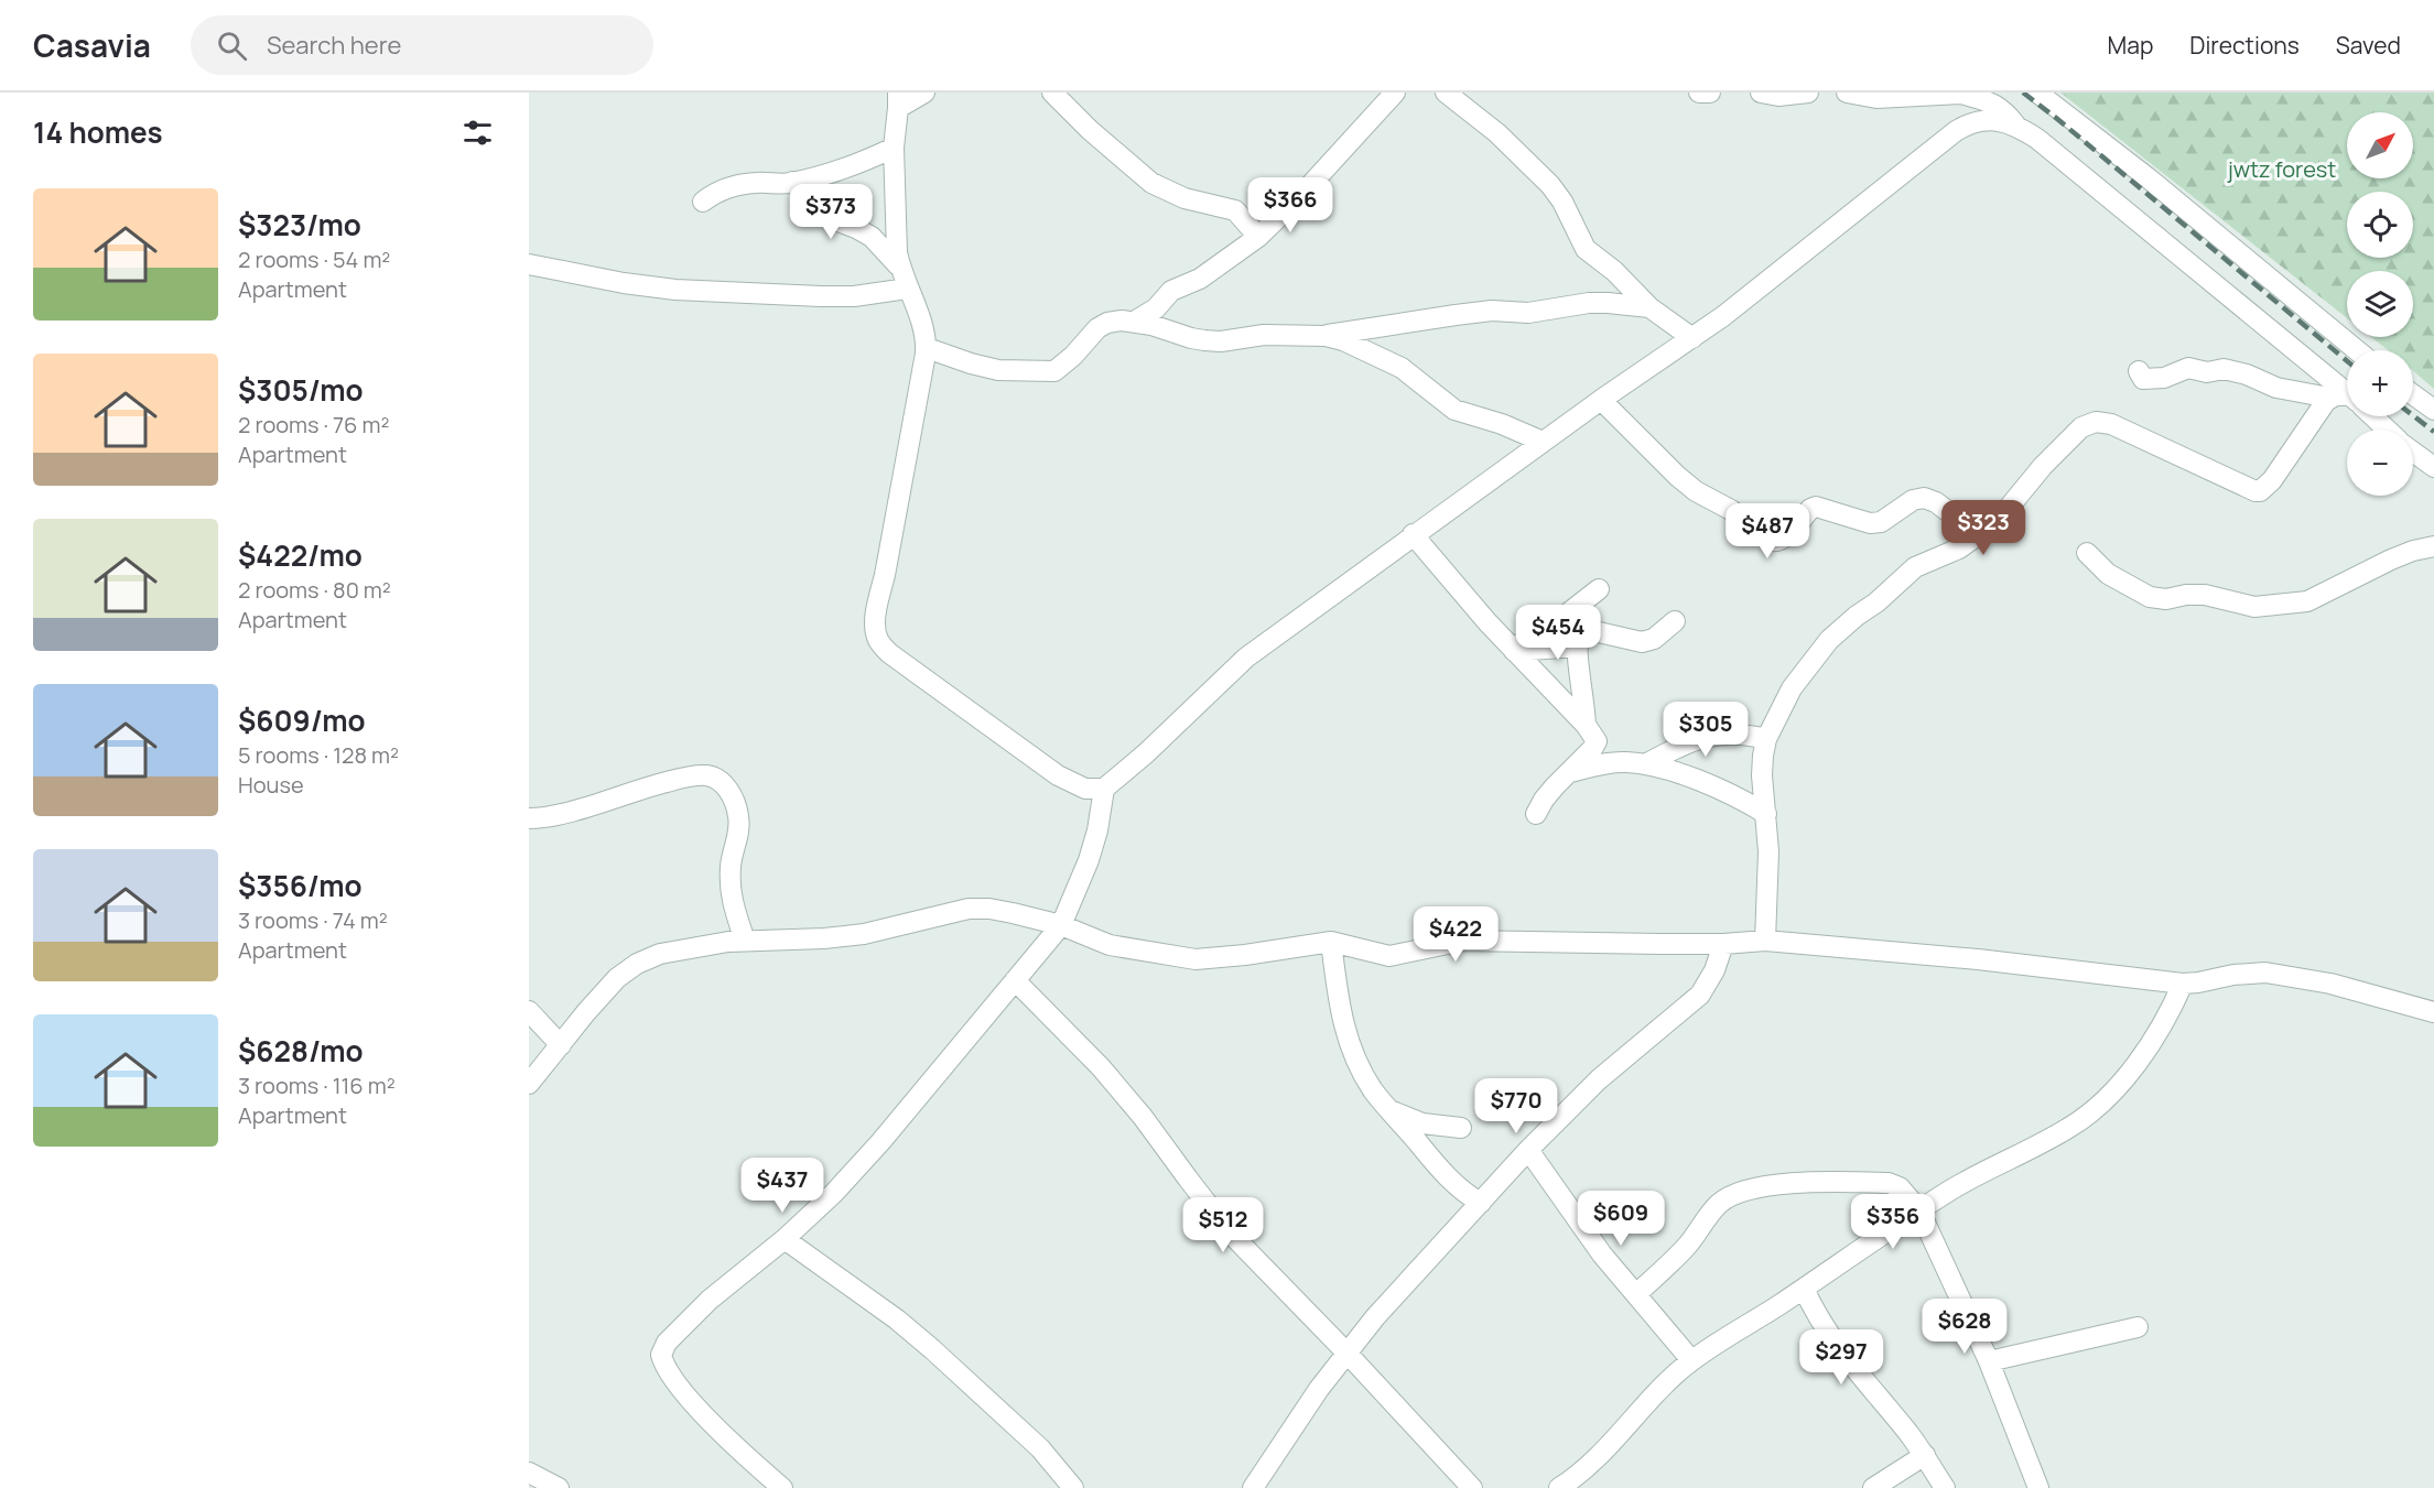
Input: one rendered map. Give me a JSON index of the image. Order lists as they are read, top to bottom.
{
  "parks": ["jwtz forest"],
  "north": "top right",
  "page": {
    "header": "Casavia",
    "search": "Search here",
    "nav": ["Map", "Directions", "Saved"],
    "heading": "14 homes",
    "map_buttons": ["+", "−"],
    "list": [
      {
        "name": "$323/mo",
        "note": "2 rooms · 54 m² · Apartment"
      },
      {
        "name": "$305/mo",
        "note": "2 rooms · 76 m² · Apartment"
      },
      {
        "name": "$422/mo",
        "note": "2 rooms · 80 m² · Apartment"
      },
      {
        "name": "$609/mo",
        "note": "5 rooms · 128 m² · House"
      },
      {
        "name": "$356/mo",
        "note": "3 rooms · 74 m² · Apartment"
      },
      {
        "name": "$628/mo",
        "note": "3 rooms · 116 m² · Apartment"
      }
    ],
    "price": [
      "$366",
      "$373",
      "$323",
      "$487",
      "$454",
      "$305",
      "$422",
      "$770",
      "$437",
      "$609",
      "$356",
      "$512",
      "$628",
      "$297"
    ]
  }
}
